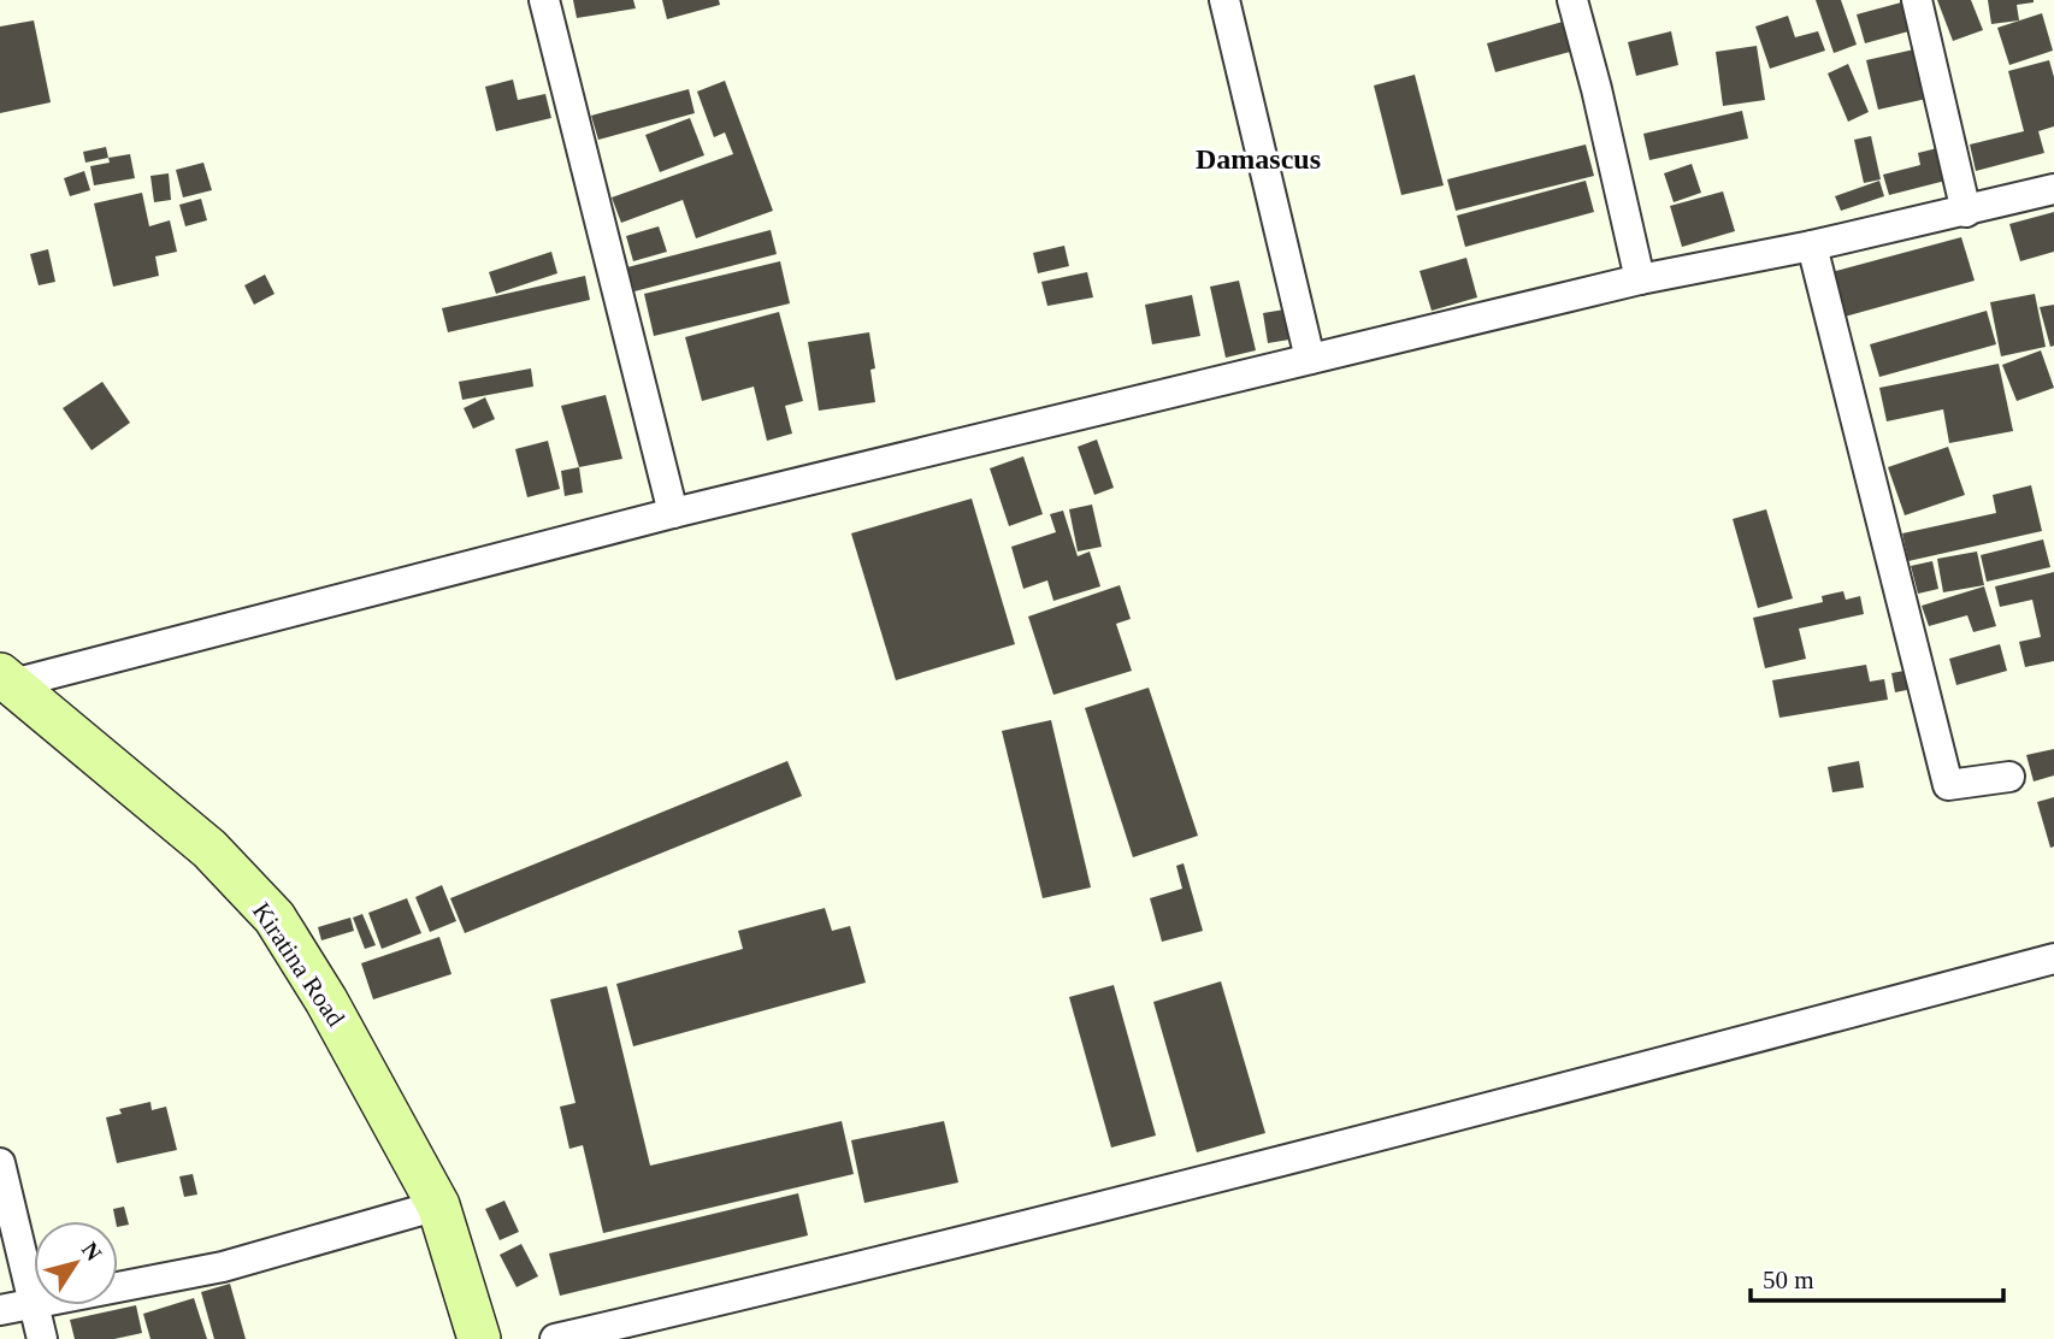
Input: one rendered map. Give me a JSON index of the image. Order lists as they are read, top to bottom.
{
  "streets": {
    "street": ["Kiratina Road"]
  },
  "districts": ["Damascus"],
  "scale_bar": "50 m",
  "north": "top right"
}
